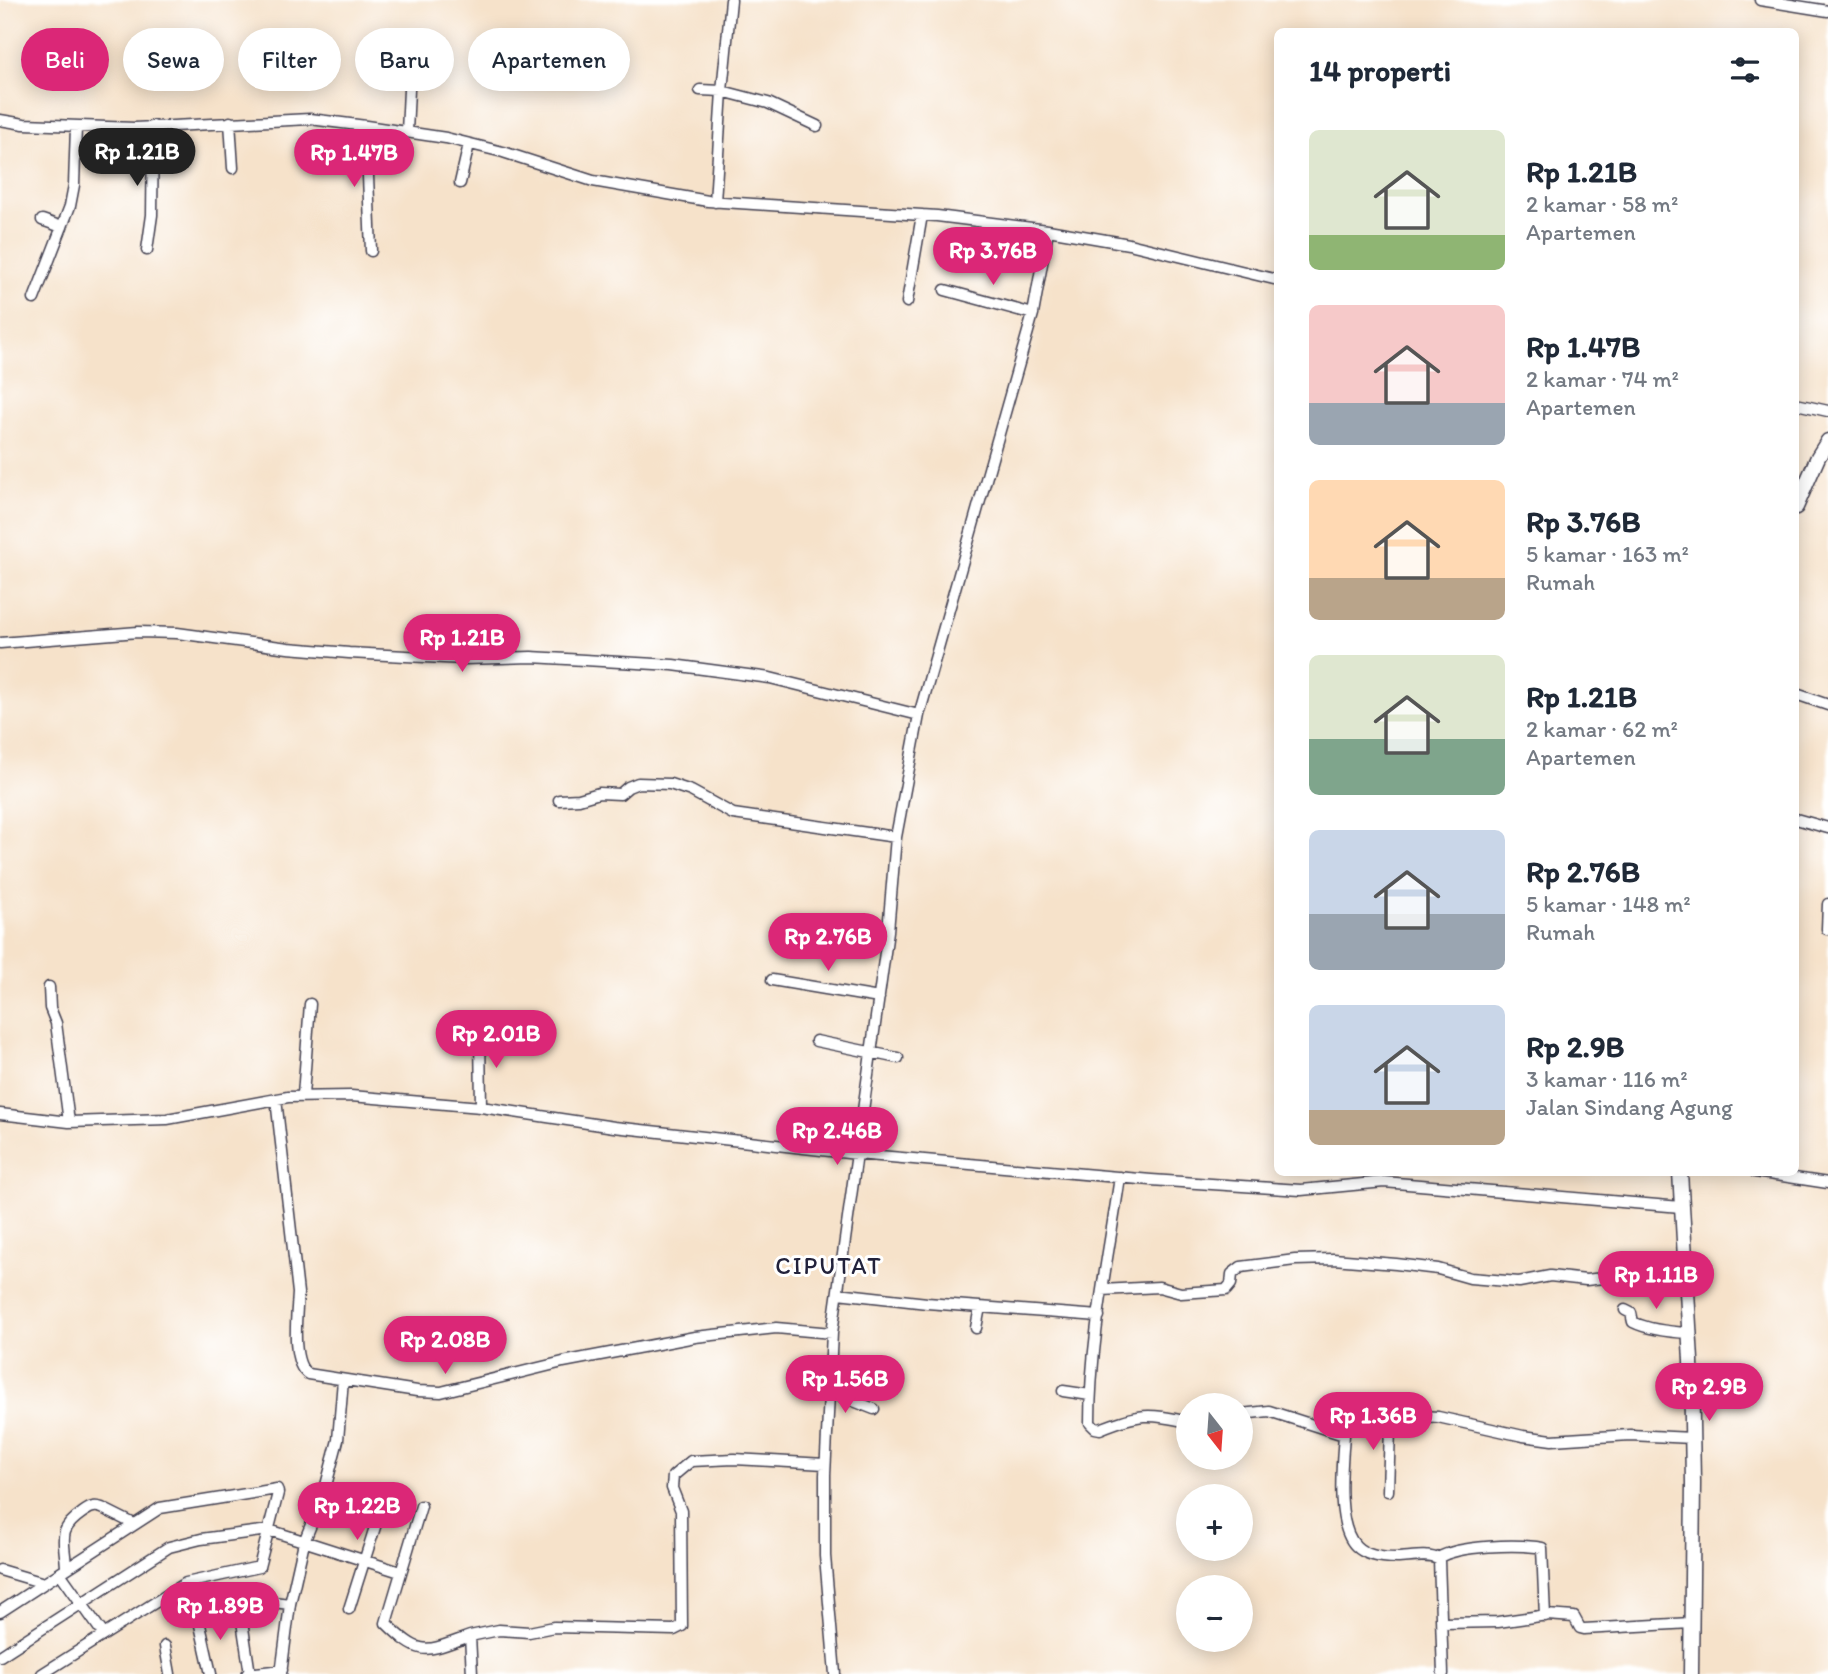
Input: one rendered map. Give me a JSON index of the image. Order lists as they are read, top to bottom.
{
  "districts": ["CIPUTAT"],
  "north": "bottom",
  "page": {
    "chip": [
      "Beli",
      "Sewa",
      "Filter",
      "Baru",
      "Apartemen"
    ],
    "heading": "14 properti",
    "list": [
      {
        "name": "Rp 1.21B",
        "note": "2 kamar · 58 m² · Apartemen"
      },
      {
        "name": "Rp 1.47B",
        "note": "2 kamar · 74 m² · Apartemen"
      },
      {
        "name": "Rp 3.76B",
        "note": "5 kamar · 163 m² · Rumah"
      },
      {
        "name": "Rp 1.21B",
        "note": "2 kamar · 62 m² · Apartemen"
      },
      {
        "name": "Rp 2.76B",
        "note": "5 kamar · 148 m² · Rumah"
      },
      {
        "name": "Rp 2.9B",
        "note": "3 kamar · 116 m² · Jalan Sindang Agung"
      }
    ],
    "price": [
      "Rp 1.21B",
      "Rp 1.47B",
      "Rp 3.76B",
      "Rp 1.21B",
      "Rp 2.76B",
      "Rp 2.01B",
      "Rp 2.46B",
      "Rp 1.11B",
      "Rp 2.08B",
      "Rp 1.56B",
      "Rp 2.9B",
      "Rp 1.36B",
      "Rp 1.22B",
      "Rp 1.89B"
    ],
    "map_buttons": ["+", "−"]
  }
}
